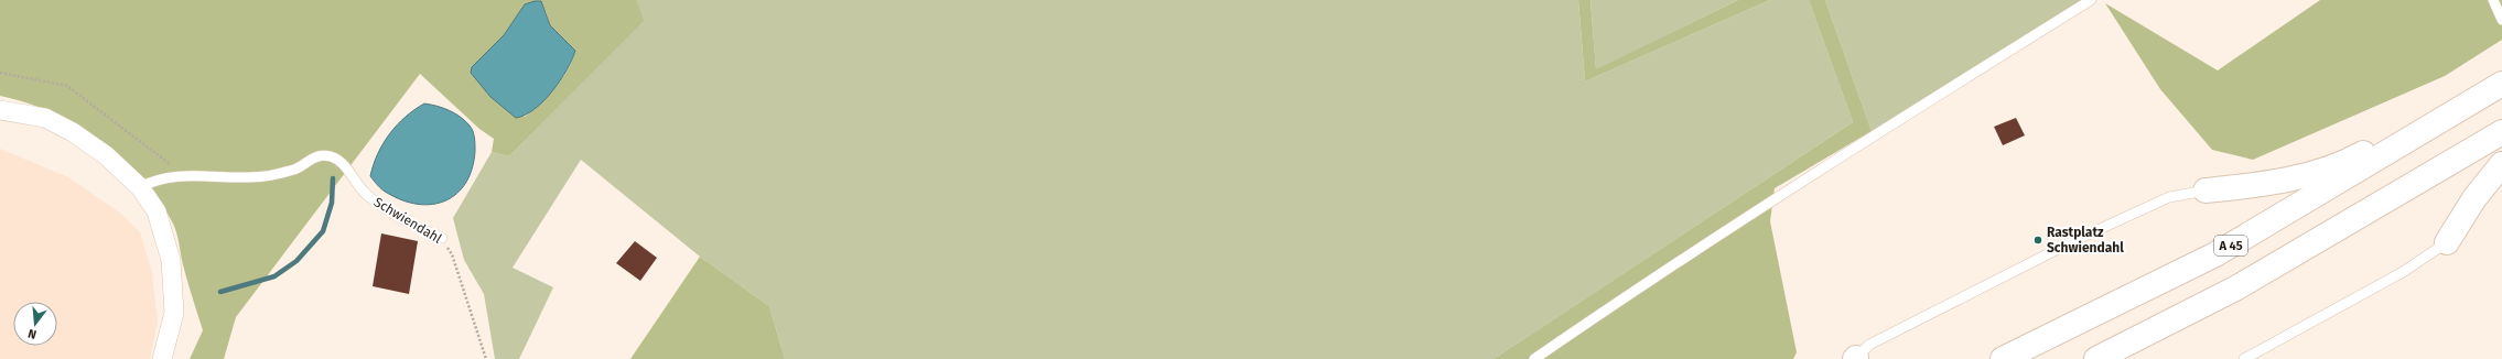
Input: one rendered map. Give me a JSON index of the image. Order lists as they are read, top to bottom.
{
  "streets": {
    "highway": ["A 45"],
    "lane": ["Schwiendahl"]
  },
  "places": ["Rastplatz Schwiendahl"],
  "north": "bottom"
}
